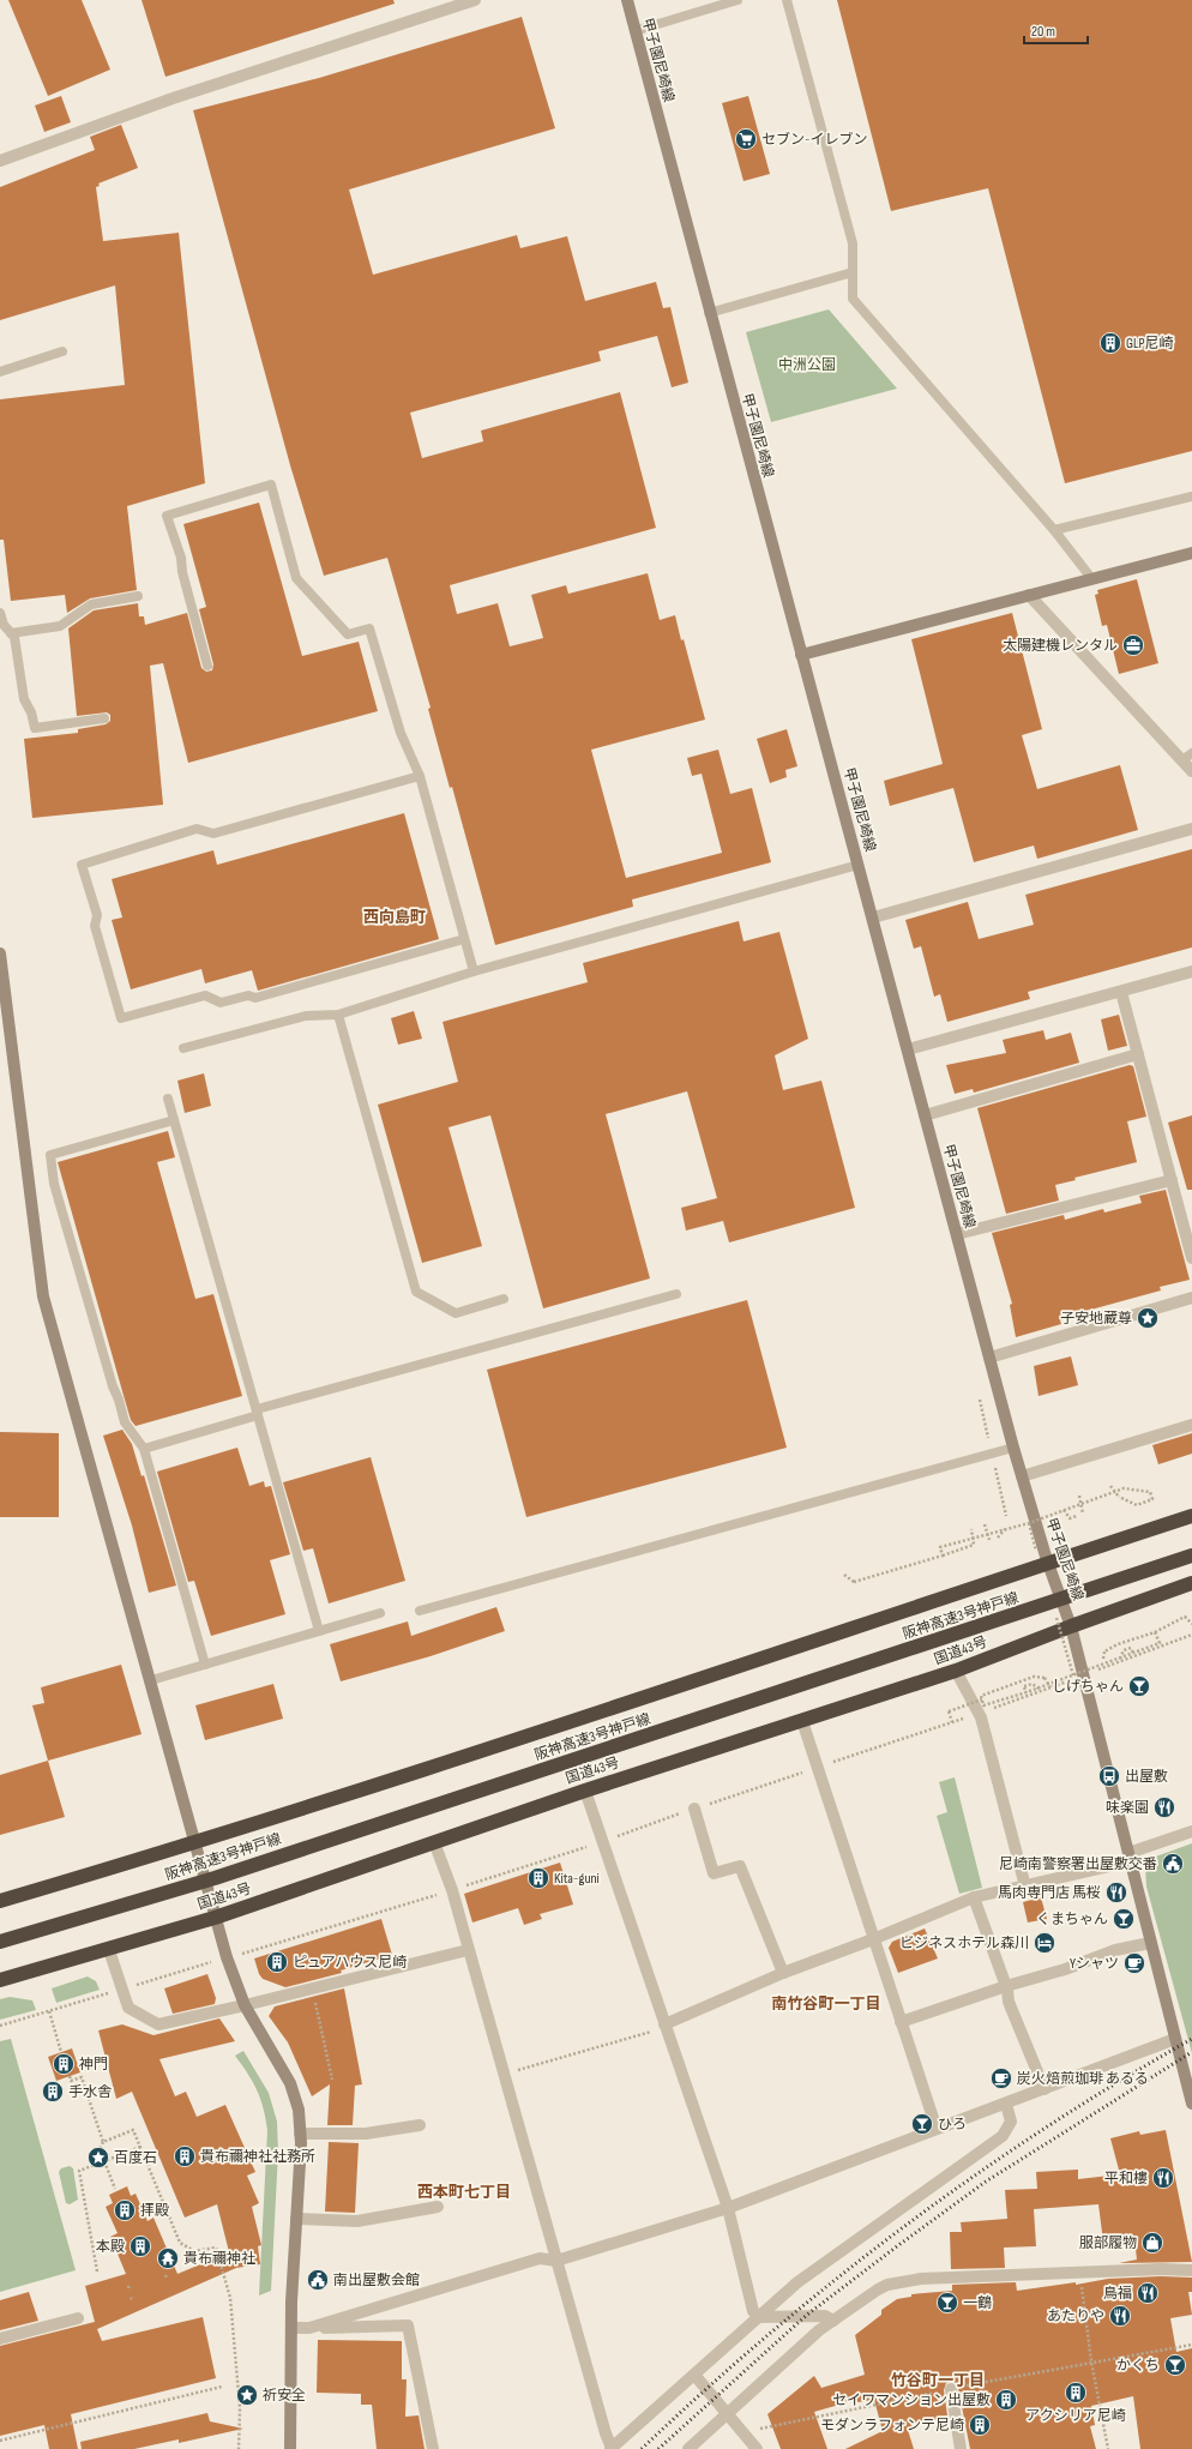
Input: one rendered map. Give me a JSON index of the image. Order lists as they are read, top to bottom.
{
  "streets": {
    "highway": ["阪神高速3号神戸線", "国道43号"],
    "street": ["甲子園尼崎線"]
  },
  "crossings": [
    ["甲子園尼崎線", "国道43号"]
  ],
  "districts": [
    "西向島町",
    "南竹谷町一丁目",
    "西本町七丁目",
    "竹谷町一丁目"
  ],
  "parks": ["中洲公園"],
  "places": {
    "supermarket": ["セブン-イレブン"],
    "building": [
      "GLP尼崎",
      "Kita-guni",
      "ピュアハウス尼崎",
      "神門",
      "手水舎",
      "貴布禰神社社務所",
      "拝殿",
      "本殿",
      "アクシリア尼崎",
      "セイワマンション出屋敷",
      "モダンラフォンテ尼崎"
    ],
    "office": ["太陽建機レンタル"],
    "place": ["子安地蔵尊", "百度石", "祈安全"],
    "bar": [
      "しげちゃん",
      "くまちゃん",
      "ひろ",
      "一鶴",
      "かくち"
    ],
    "bus stop": ["出屋敷"],
    "restaurant": [
      "味楽園",
      "馬肉専門店 馬桜",
      "平和樓",
      "鳥福",
      "あたりや"
    ],
    "public building": ["尼崎南警察署出屋敷交番", "南出屋敷会館"],
    "hotel": ["ビジネスホテル森川"],
    "cafe": ["Yシャツ", "炭火焙煎珈琲 あるる"],
    "shop": ["服部履物"],
    "temple": ["貴布禰神社"]
  },
  "scale_bar": "20 m"
}
